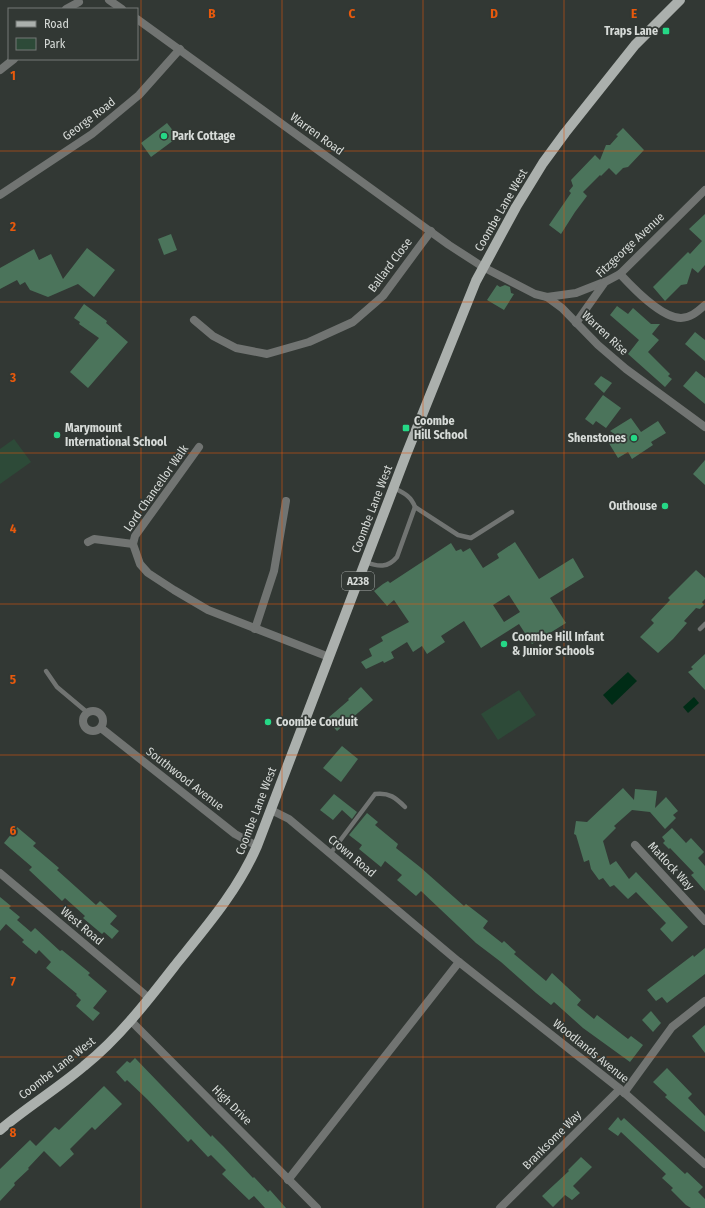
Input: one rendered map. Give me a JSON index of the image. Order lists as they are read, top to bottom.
{
  "streets": {
    "main road": ["Coombe Lane West", "A238"],
    "street": [
      "George Road",
      "Warren Road",
      "Fitzgeorge Avenue",
      "Ballard Close",
      "Warren Rise",
      "Lord Chancellor Walk",
      "Southwood Avenue",
      "Crown Road",
      "Matlock Way",
      "West Road",
      "Woodlands Avenue",
      "High Drive",
      "Branksome Way"
    ]
  },
  "crossings": [
    ["George Road", "Warren Road"],
    ["Warren Road", "Coombe Lane West"],
    ["Warren Road", "Ballard Close"],
    ["Warren Road", "Warren Rise"],
    ["Coombe Lane West", "Warren Rise"],
    ["Coombe Lane West", "Lord Chancellor Walk"],
    ["Coombe Lane West", "Southwood Avenue"],
    ["Coombe Lane West", "Crown Road"],
    ["Coombe Lane West", "West Road"],
    ["Coombe Lane West", "High Drive"],
    ["Fitzgeorge Avenue", "Warren Rise"],
    ["Crown Road", "Woodlands Avenue"],
    ["Woodlands Avenue", "Branksome Way"]
  ],
  "places": {
    "transit": ["Traps Lane", "Coombe Hill School"],
    "other": [
      "Park Cottage",
      "Marymount International School",
      "Shenstones",
      "Outhouse",
      "Coombe Hill Infant & Junior Schools",
      "Coombe Conduit"
    ]
  },
  "legend": ["Road", "Park"],
  "grid": {
    "columns": [
      "B",
      "C",
      "D",
      "E"
    ],
    "rows": [
      "1",
      "2",
      "3",
      "4",
      "5",
      "6",
      "7",
      "8"
    ]
  }
}
